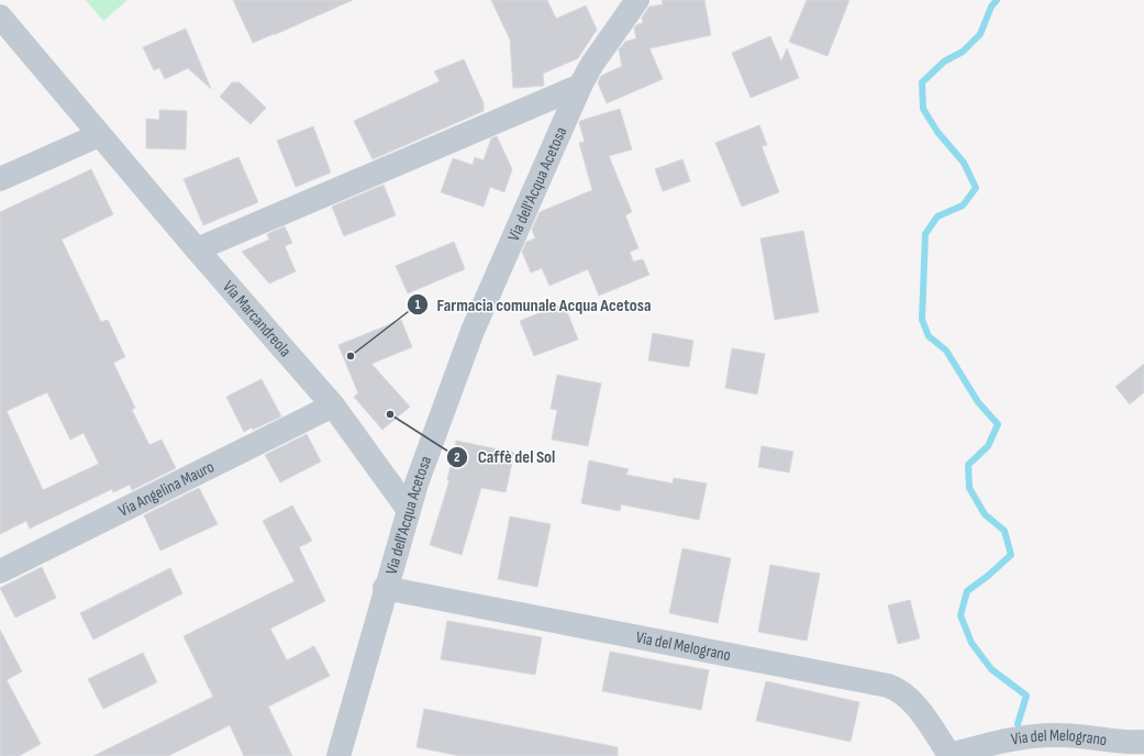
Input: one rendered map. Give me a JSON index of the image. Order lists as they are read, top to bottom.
{
  "streets": {
    "street": [
      "Via dell'Acqua Acetosa",
      "Via Marcandreola",
      "Via Angelina Mauro",
      "Via del Melograno"
    ]
  },
  "crossings": [
    ["Via dell'Acqua Acetosa", "Via Marcandreola"],
    ["Via dell'Acqua Acetosa", "Via del Melograno"],
    ["Via Marcandreola", "Via Angelina Mauro"]
  ],
  "places": ["Farmacia comunale Acqua Acetosa", "Caffè del Sol"]
}
